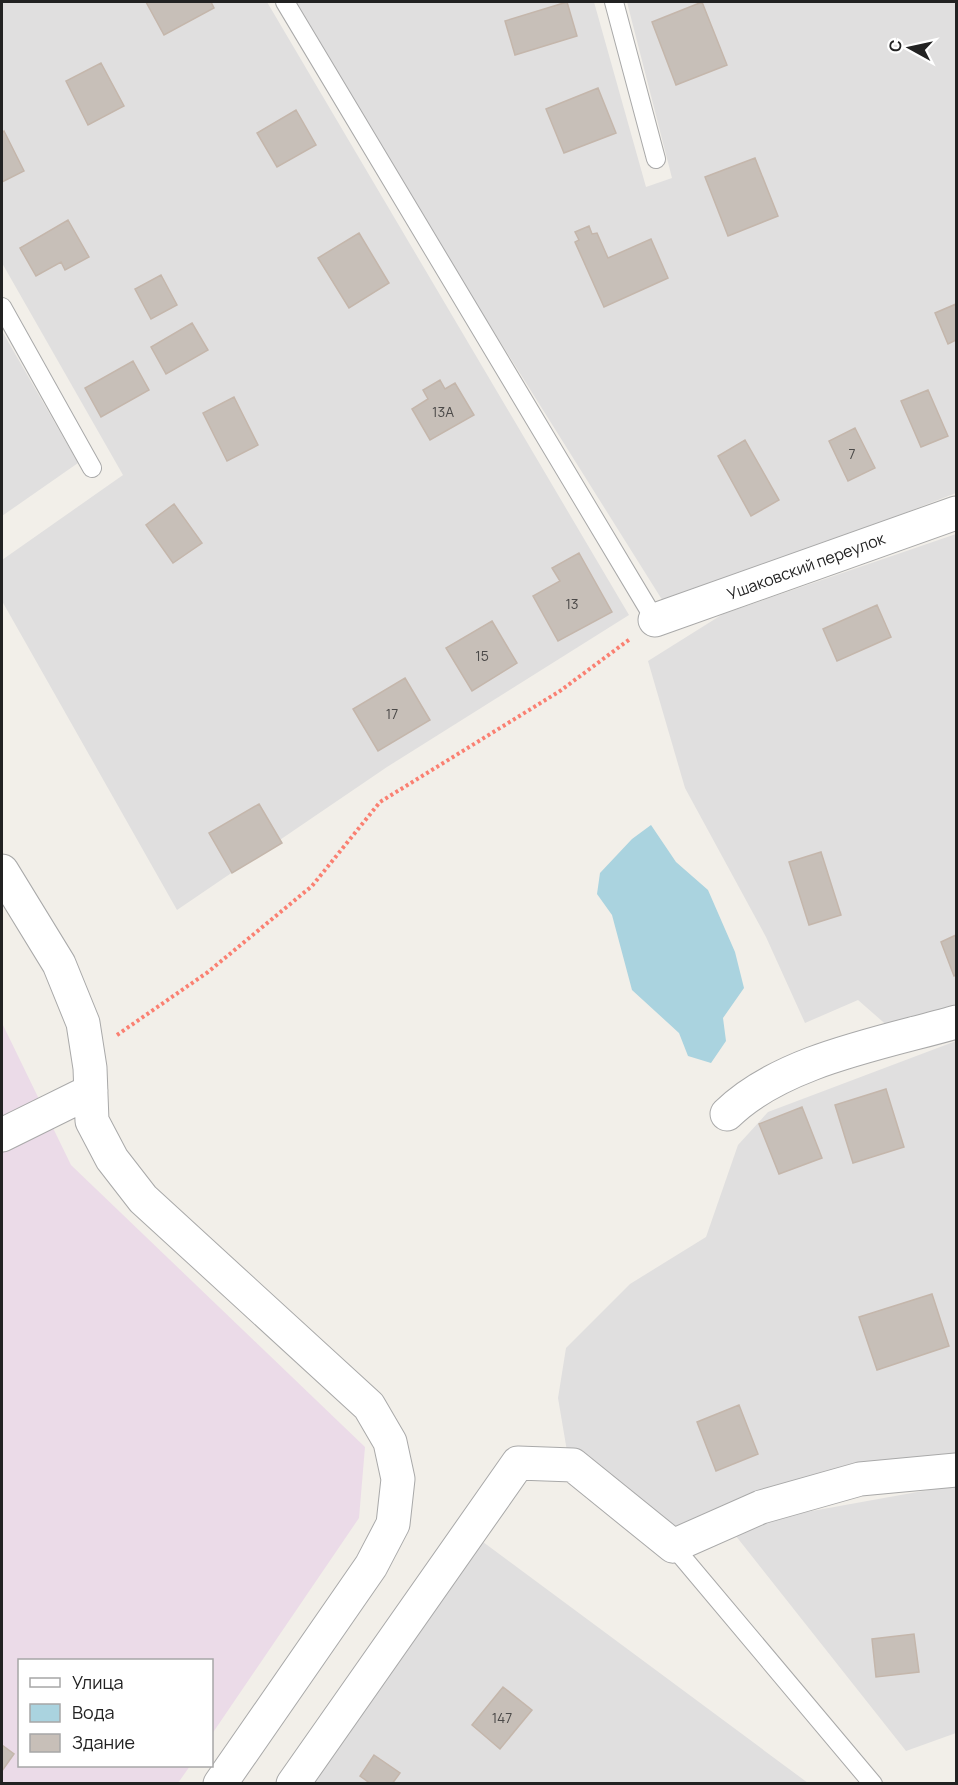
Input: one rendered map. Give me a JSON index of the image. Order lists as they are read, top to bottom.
{
  "streets": {
    "street": ["Ушаковский переулок"]
  },
  "house_numbers": [
    "13А",
    "7",
    "13",
    "15",
    "17",
    "147"
  ],
  "legend": ["Улица", "Вода", "Здание"],
  "north": "left"
}
